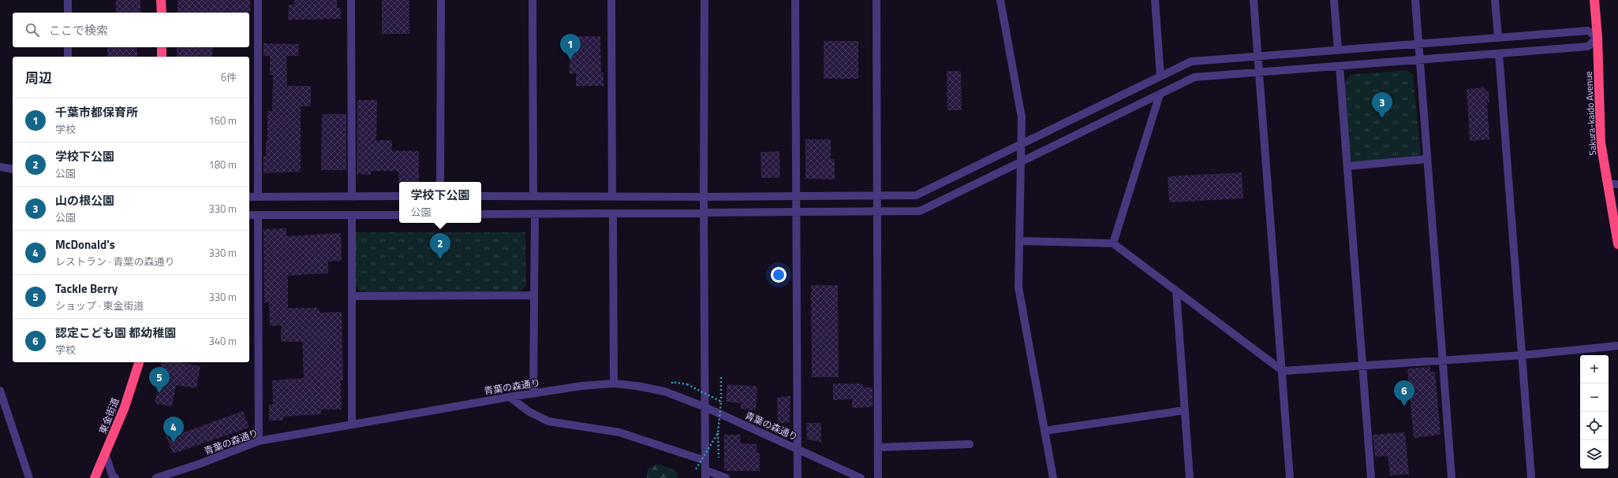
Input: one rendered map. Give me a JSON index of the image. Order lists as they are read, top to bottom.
{
  "streets": {
    "highway": ["Sakura-kaido Avenue", "東金街道"],
    "street": ["青葉の森通り"]
  },
  "page": {
    "search": "ここで検索",
    "pins": [
      "1",
      "3",
      "2",
      "5",
      "6",
      "4"
    ],
    "heading": ["周辺", "6件"],
    "list": [
      {
        "mark": "1",
        "name": "千葉市都保育所",
        "note": "学校",
        "value": "160 m"
      },
      {
        "mark": "2",
        "name": "学校下公園",
        "note": "公園",
        "value": "180 m"
      },
      {
        "mark": "3",
        "name": "山の根公園",
        "note": "公園",
        "value": "330 m"
      },
      {
        "mark": "4",
        "name": "McDonald's",
        "note": "レストラン · 青葉の森通り",
        "value": "330 m"
      },
      {
        "mark": "5",
        "name": "Tackle Berry",
        "note": "ショップ · 東金街道",
        "value": "330 m"
      },
      {
        "mark": "6",
        "name": "認定こども園 都幼稚園",
        "note": "学校",
        "value": "340 m"
      }
    ],
    "popup": ["学校下公園", "公園"],
    "map_buttons": ["+", "−"]
  }
}
